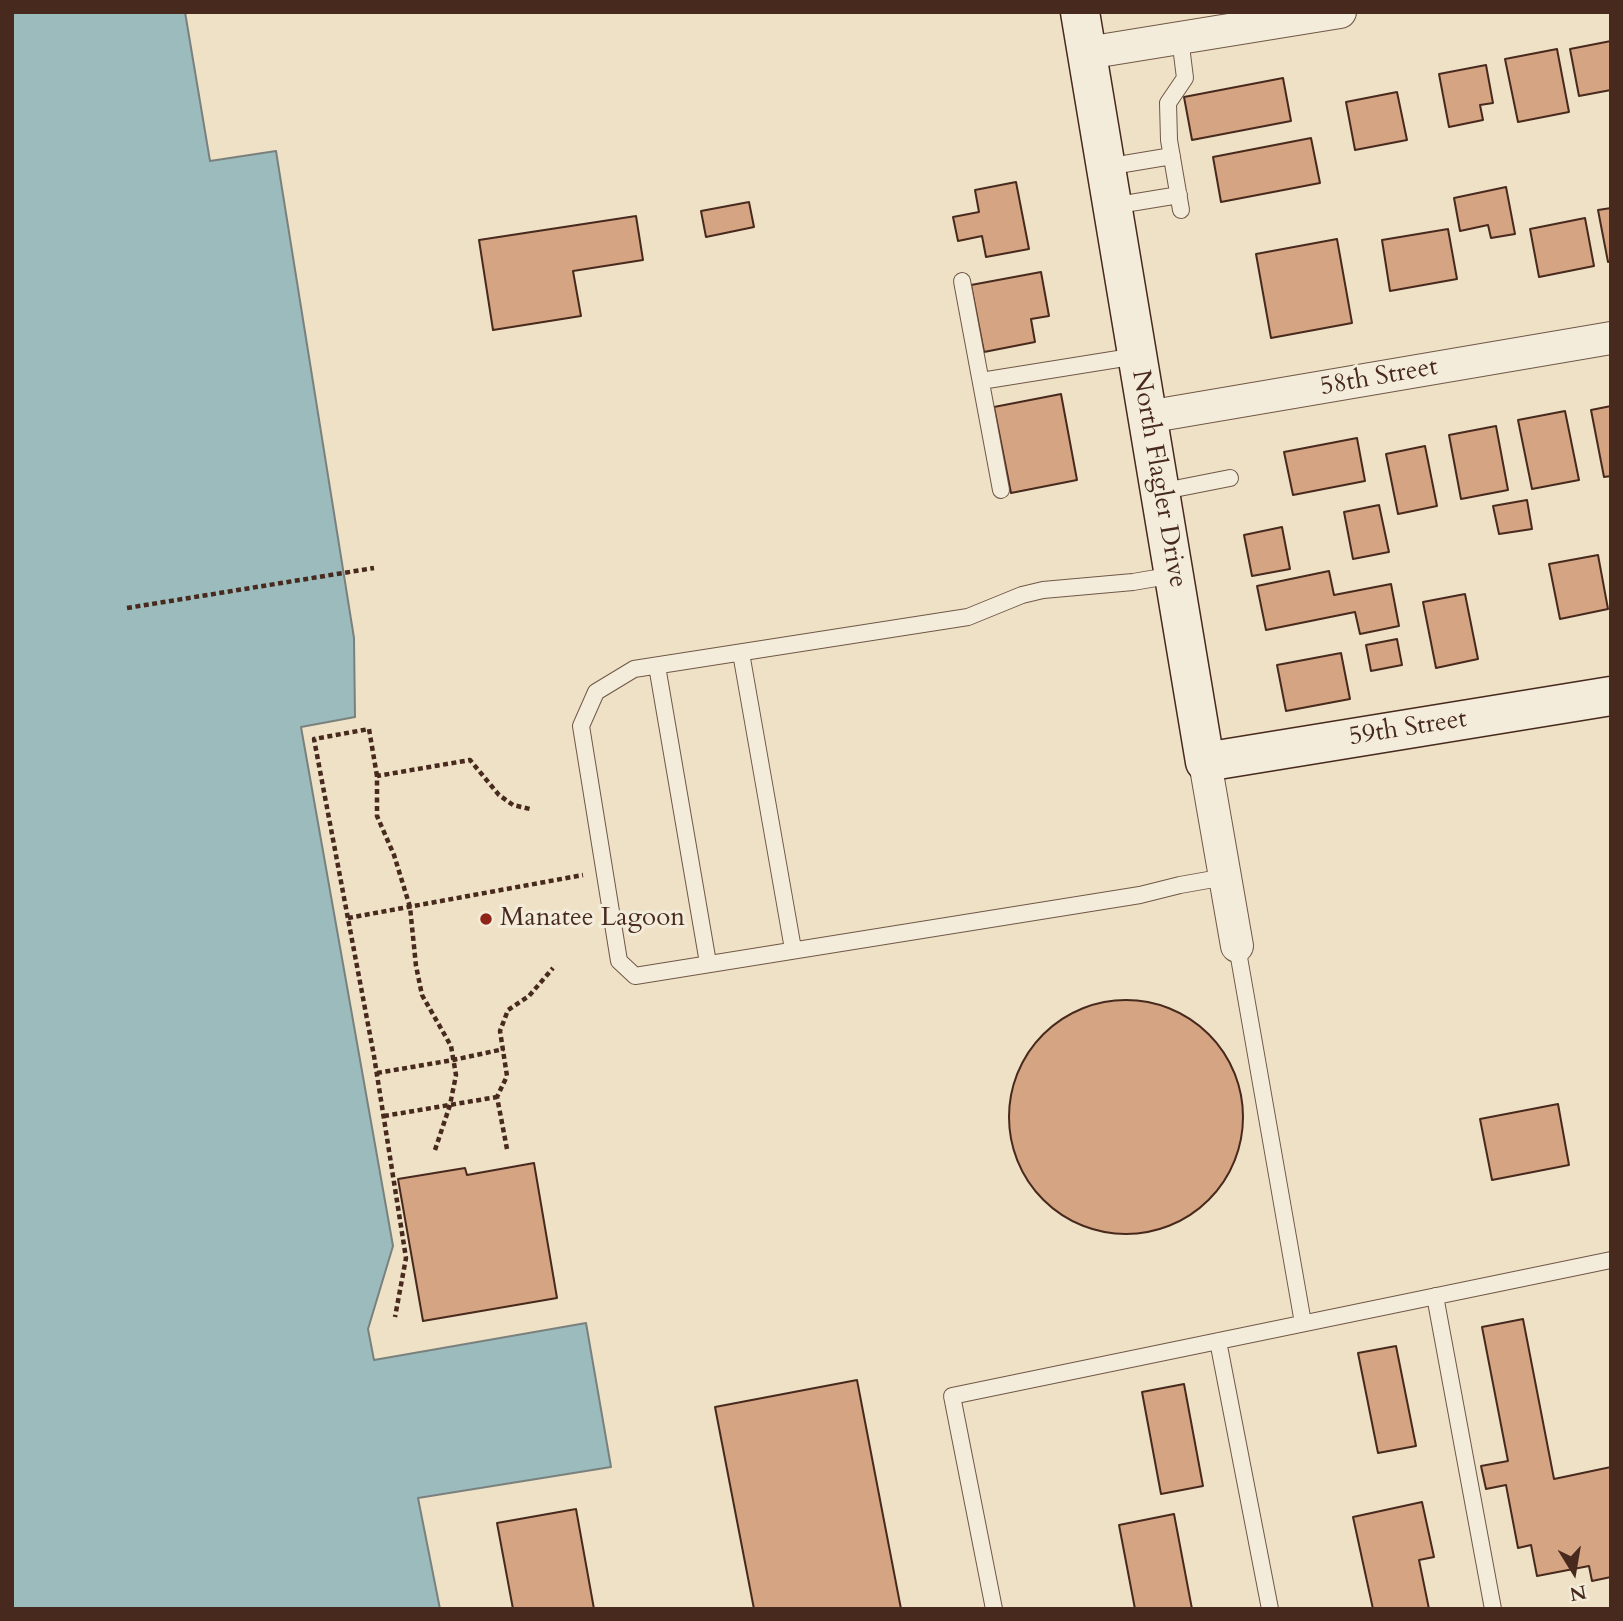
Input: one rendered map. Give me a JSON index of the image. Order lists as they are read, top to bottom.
{
  "streets": {
    "street": ["58th Street", "North Flagler Drive", "59th Street"]
  },
  "crossings": [
    ["58th Street", "North Flagler Drive"],
    ["North Flagler Drive", "59th Street"]
  ],
  "places": ["Manatee Lagoon"],
  "north": "bottom"
}
